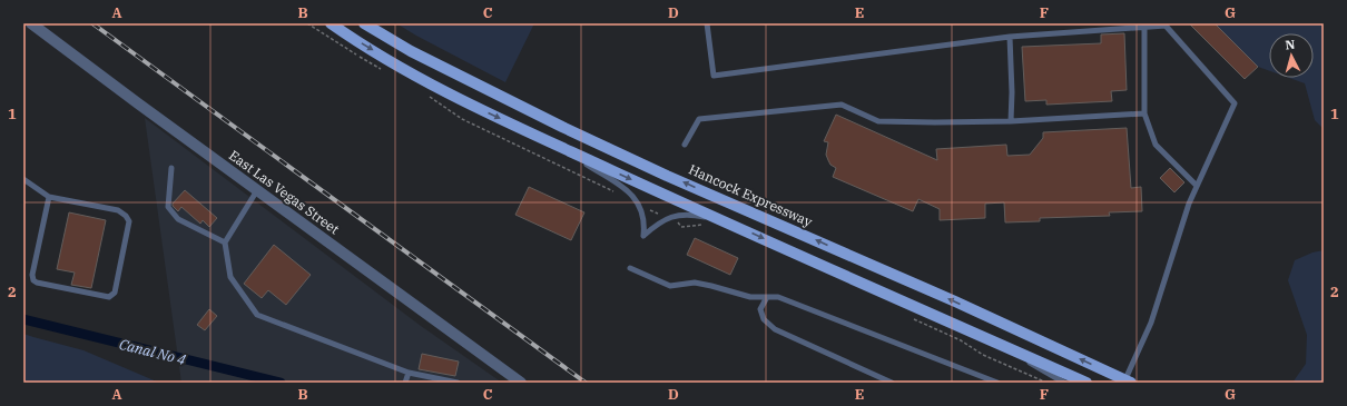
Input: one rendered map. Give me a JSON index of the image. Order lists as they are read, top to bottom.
{
  "streets": {
    "main road": ["Hancock Expressway"],
    "street": ["East Las Vegas Street"]
  },
  "water": ["Canal No 4"],
  "north": "top",
  "grid": {
    "columns": [
      "A",
      "B",
      "C",
      "D",
      "E",
      "F",
      "G"
    ],
    "rows": ["1", "2"]
  }
}
